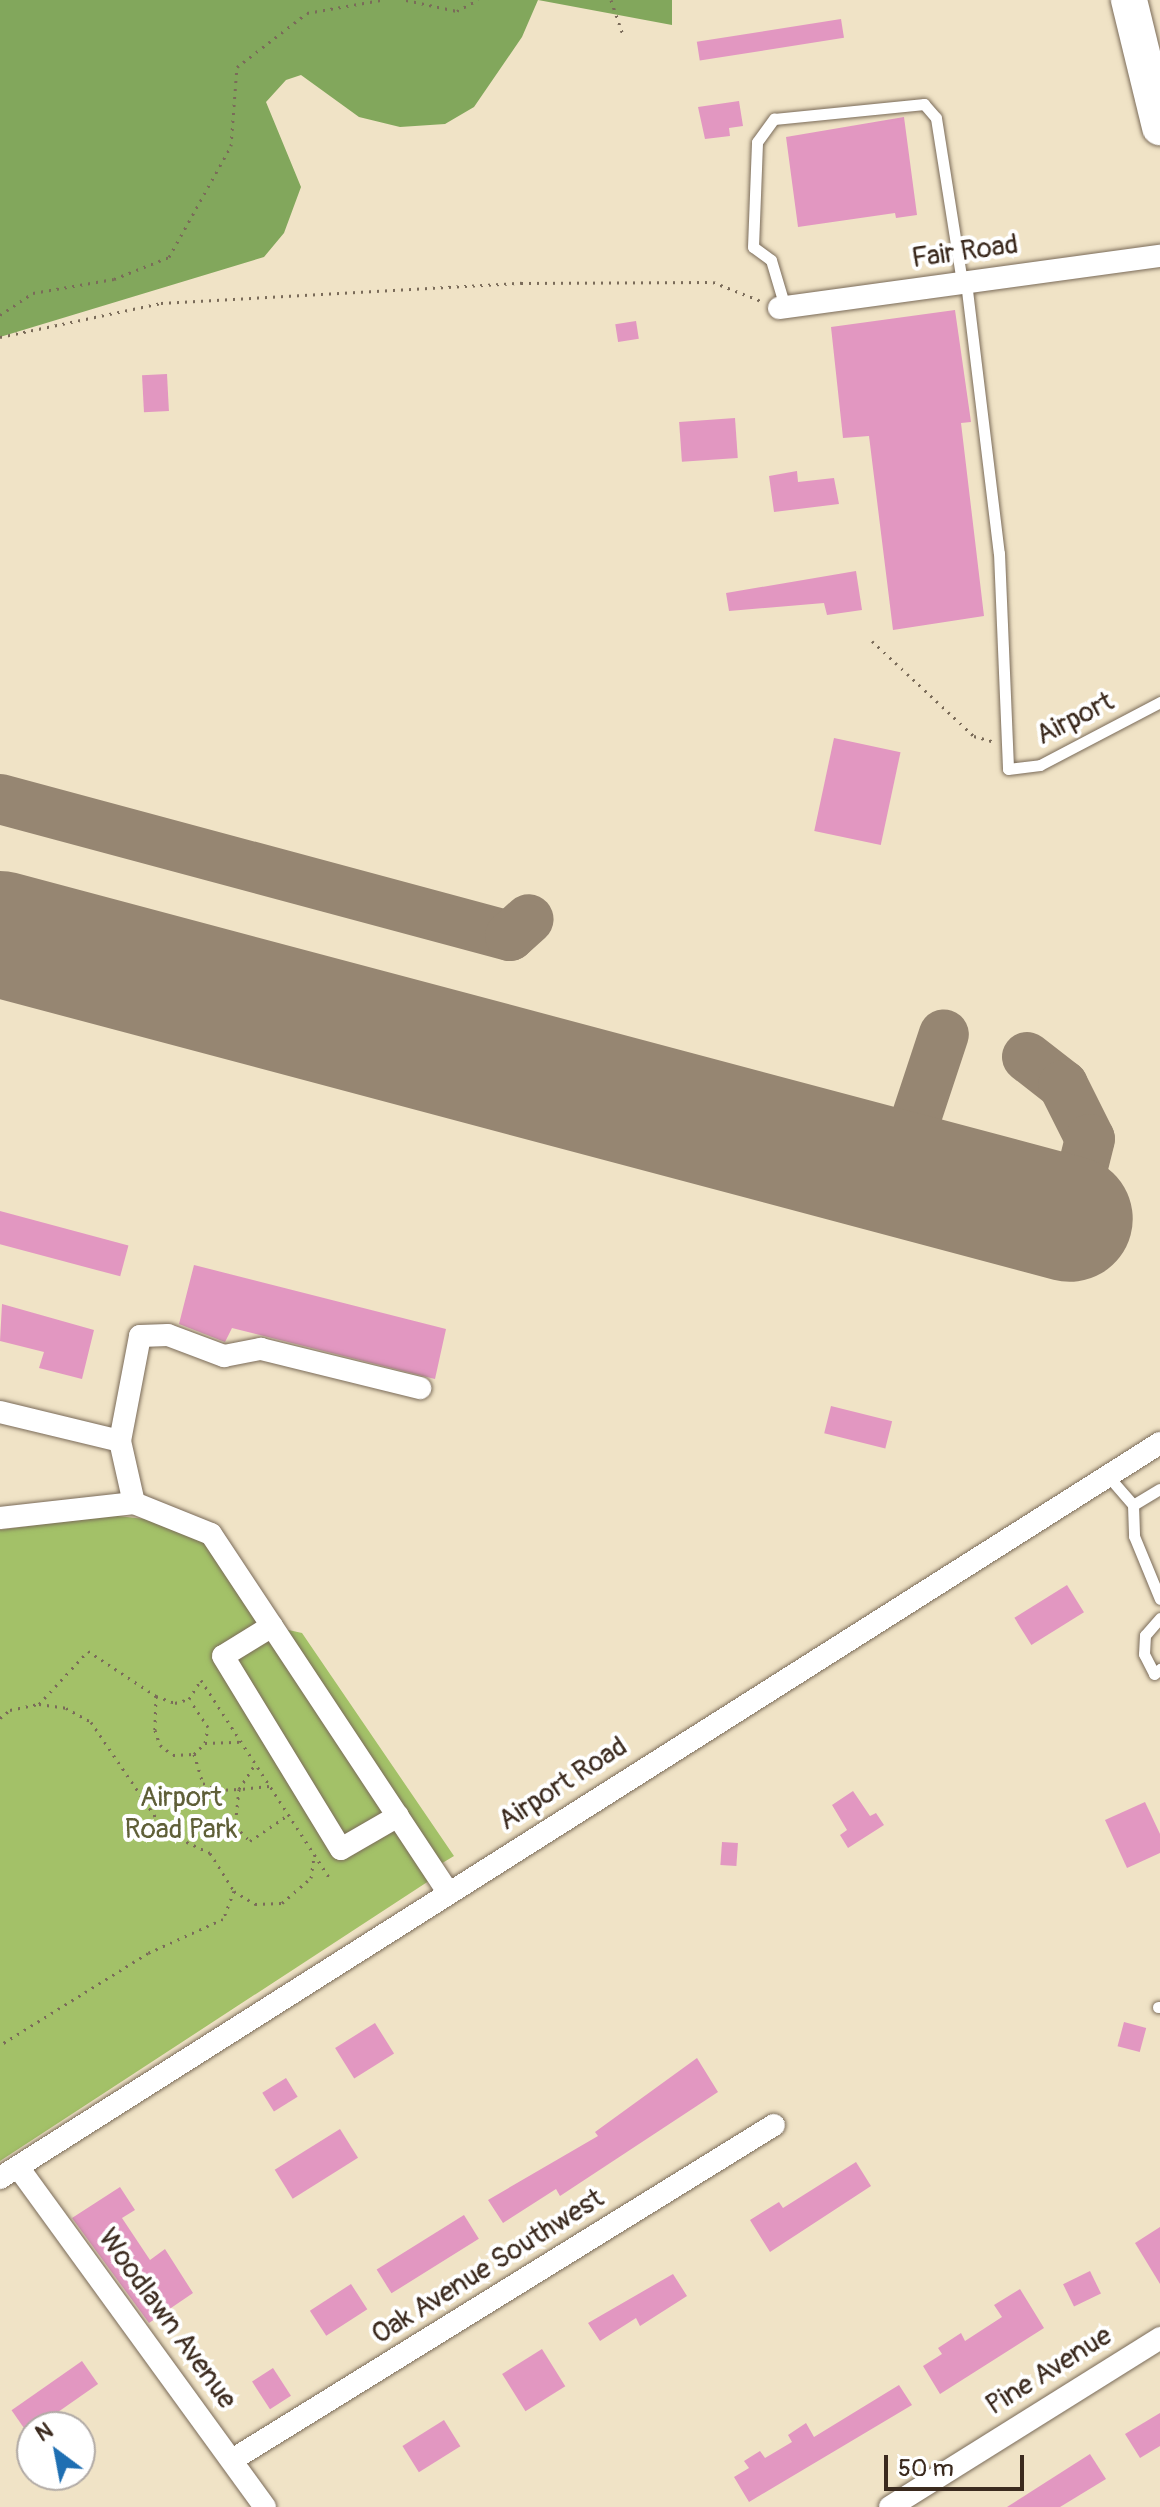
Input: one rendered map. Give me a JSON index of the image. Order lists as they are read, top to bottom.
{
  "streets": {
    "street": [
      "Fair Road",
      "Airport Road",
      "Oak Avenue Southwest",
      "Woodlawn Avenue",
      "Pine Avenue"
    ],
    "lane": ["Airport"]
  },
  "crossings": [
    ["Airport Road", "Woodlawn Avenue"],
    ["Oak Avenue Southwest", "Woodlawn Avenue"]
  ],
  "parks": ["Airport Road Park"],
  "scale_bar": "50 m",
  "north": "top left"
}
